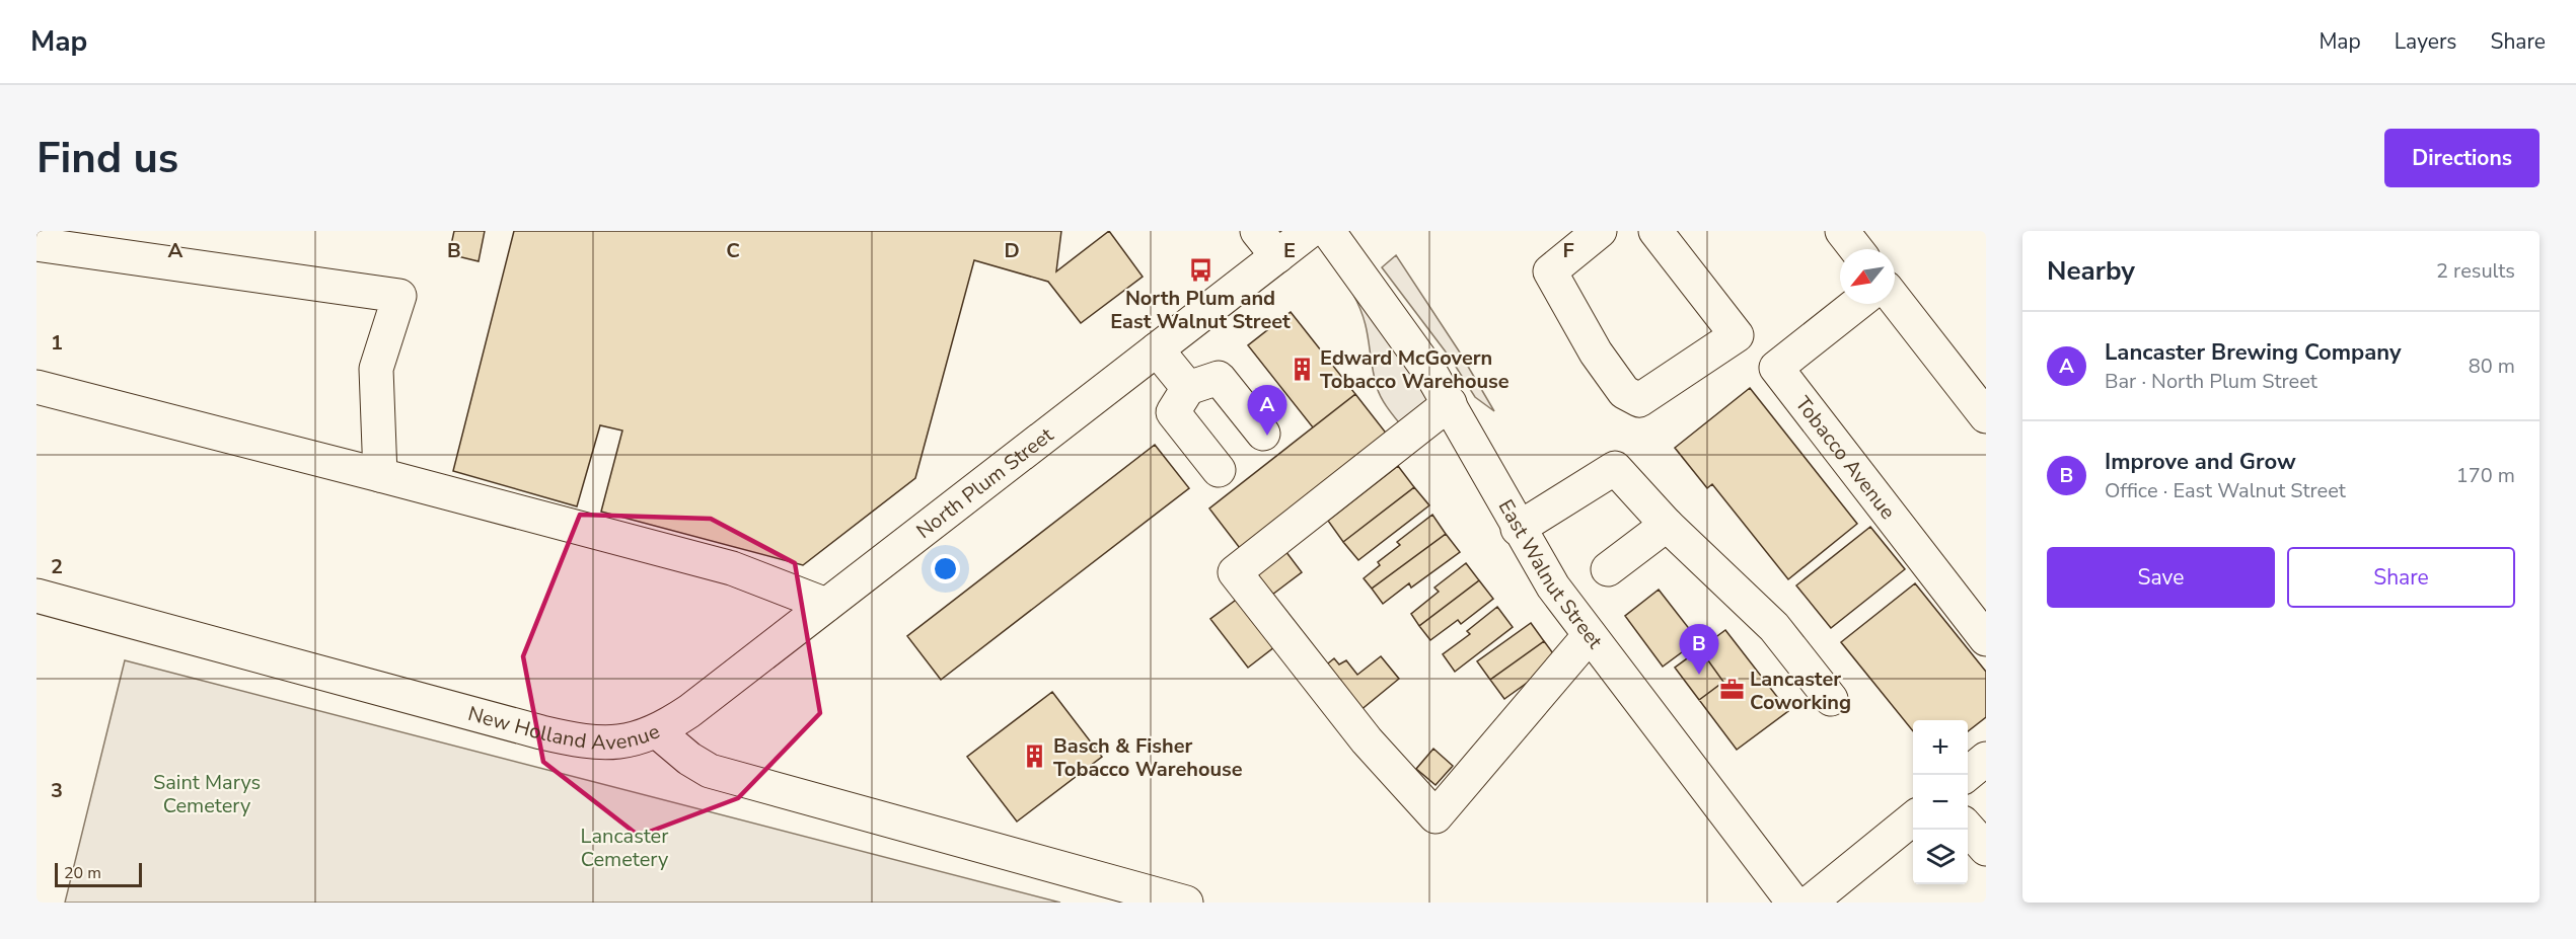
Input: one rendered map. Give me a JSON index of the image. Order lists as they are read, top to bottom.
{
  "streets": {
    "main road": [
      "Tobacco Avenue",
      "North Plum Street",
      "East Walnut Street",
      "New Holland Avenue"
    ]
  },
  "crossings": [
    ["North Plum Street", "New Holland Avenue"]
  ],
  "parks": ["Saint Marys Cemetery", "Lancaster Cemetery"],
  "places": {
    "bus stop": ["North Plum and East Walnut Street"],
    "building": ["Edward McGovern Tobacco Warehouse", "Basch & Fisher Tobacco Warehouse"],
    "office": ["Lancaster Coworking"]
  },
  "scale_bar": "20 m",
  "north": "bottom left",
  "page": {
    "header": "Map",
    "nav": ["Map", "Layers", "Share"],
    "buttons": [
      "Directions",
      ["Save", "Share"]
    ],
    "title": "Find us",
    "heading": ["Nearby", "2 results"],
    "list": [
      {
        "mark": "A",
        "name": "Lancaster Brewing Company",
        "note": "Bar · North Plum Street",
        "value": "80 m"
      },
      {
        "mark": "B",
        "name": "Improve and Grow",
        "note": "Office · East Walnut Street",
        "value": "170 m"
      }
    ],
    "pins": ["A", "B"],
    "map_buttons": ["+", "−"],
    "scale": "20 m"
  },
  "grid": {
    "columns": [
      "A",
      "B",
      "C",
      "D",
      "E",
      "F"
    ],
    "rows": ["1", "2", "3"]
  }
}
